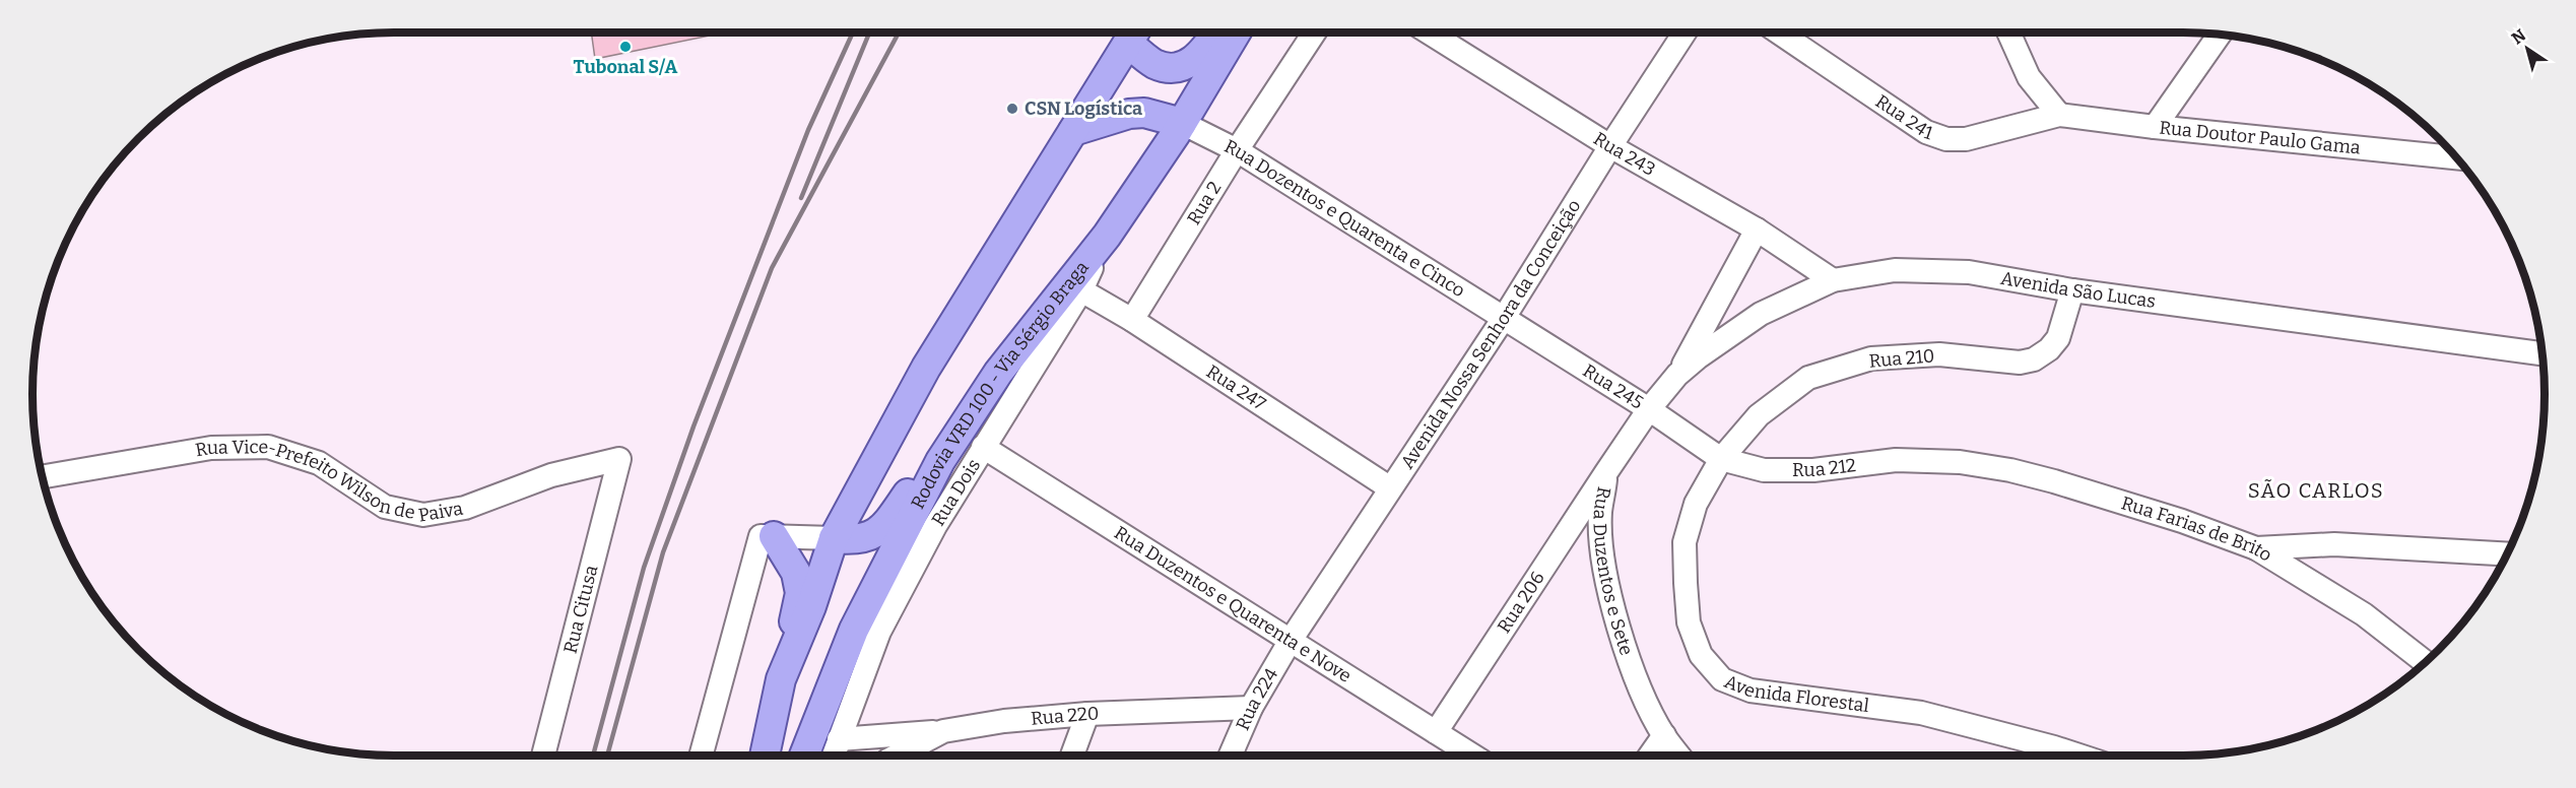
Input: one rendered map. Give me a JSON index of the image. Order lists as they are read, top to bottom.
{
  "streets": {
    "main road": ["Rodovia VRD 100 - Via Sérgio Braga"],
    "street": [
      "Rua 241",
      "Rua Doutor Paulo Gama",
      "Rua 243",
      "Rua 2",
      "Rua Dozentos e Quarenta e Cinco",
      "Avenida São Lucas",
      "Avenida Nossa Senhora da Conceição",
      "Rua 210",
      "Rua 245",
      "Rua 247",
      "Rua 212",
      "Rua Vice-Prefeito Wilson de Paiva",
      "Rua Dois",
      "Rua Farias de Brito",
      "Rua Duzentos e Sete",
      "Rua 206",
      "Rua Duzentos e Quarenta e Nove",
      "Rua Citusa",
      "Avenida Florestal",
      "Rua 224",
      "Rua 220"
    ]
  },
  "crossings": [
    ["Rua 241", "Rua Doutor Paulo Gama"],
    ["Rua 243", "Avenida São Lucas"],
    ["Rua 243", "Avenida Nossa Senhora da Conceição"],
    ["Rua 2", "Rua Dozentos e Quarenta e Cinco"],
    ["Rua 2", "Rua 247"],
    ["Rua Dozentos e Quarenta e Cinco", "Avenida Nossa Senhora da Conceição"],
    ["Rua Dozentos e Quarenta e Cinco", "Rodovia VRD 100 - Via Sérgio Braga"],
    ["Rua Dozentos e Quarenta e Cinco", "Rua 245"],
    ["Avenida São Lucas", "Rua 210"],
    ["Avenida São Lucas", "Rua 245"],
    ["Avenida São Lucas", "Rua Duzentos e Sete"],
    ["Avenida Nossa Senhora da Conceição", "Rua 245"],
    ["Avenida Nossa Senhora da Conceição", "Rua 247"],
    ["Avenida Nossa Senhora da Conceição", "Rua Duzentos e Quarenta e Nove"],
    ["Avenida Nossa Senhora da Conceição", "Rua 224"],
    ["Rua 210", "Rua 245"],
    ["Rua 210", "Rua 212"],
    ["Rua 210", "Avenida Florestal"],
    ["Rodovia VRD 100 - Via Sérgio Braga", "Rua Dois"],
    ["Rua 245", "Rua 212"],
    ["Rua 245", "Rua Duzentos e Sete"],
    ["Rua 245", "Avenida Florestal"],
    ["Rua 247", "Rua Dois"],
    ["Rua 212", "Rua Farias de Brito"],
    ["Rua 212", "Avenida Florestal"],
    ["Rua Vice-Prefeito Wilson de Paiva", "Rua Citusa"],
    ["Rua Dois", "Rua Duzentos e Quarenta e Nove"],
    ["Rua Duzentos e Sete", "Rua 206"],
    ["Rua 206", "Rua Duzentos e Quarenta e Nove"],
    ["Rua Duzentos e Quarenta e Nove", "Rua 224"],
    ["Rua 224", "Rua 220"]
  ],
  "districts": ["SÃO CARLOS"],
  "places": ["Tubonal S/A", "CSN Logística"],
  "north": "top left"
}
